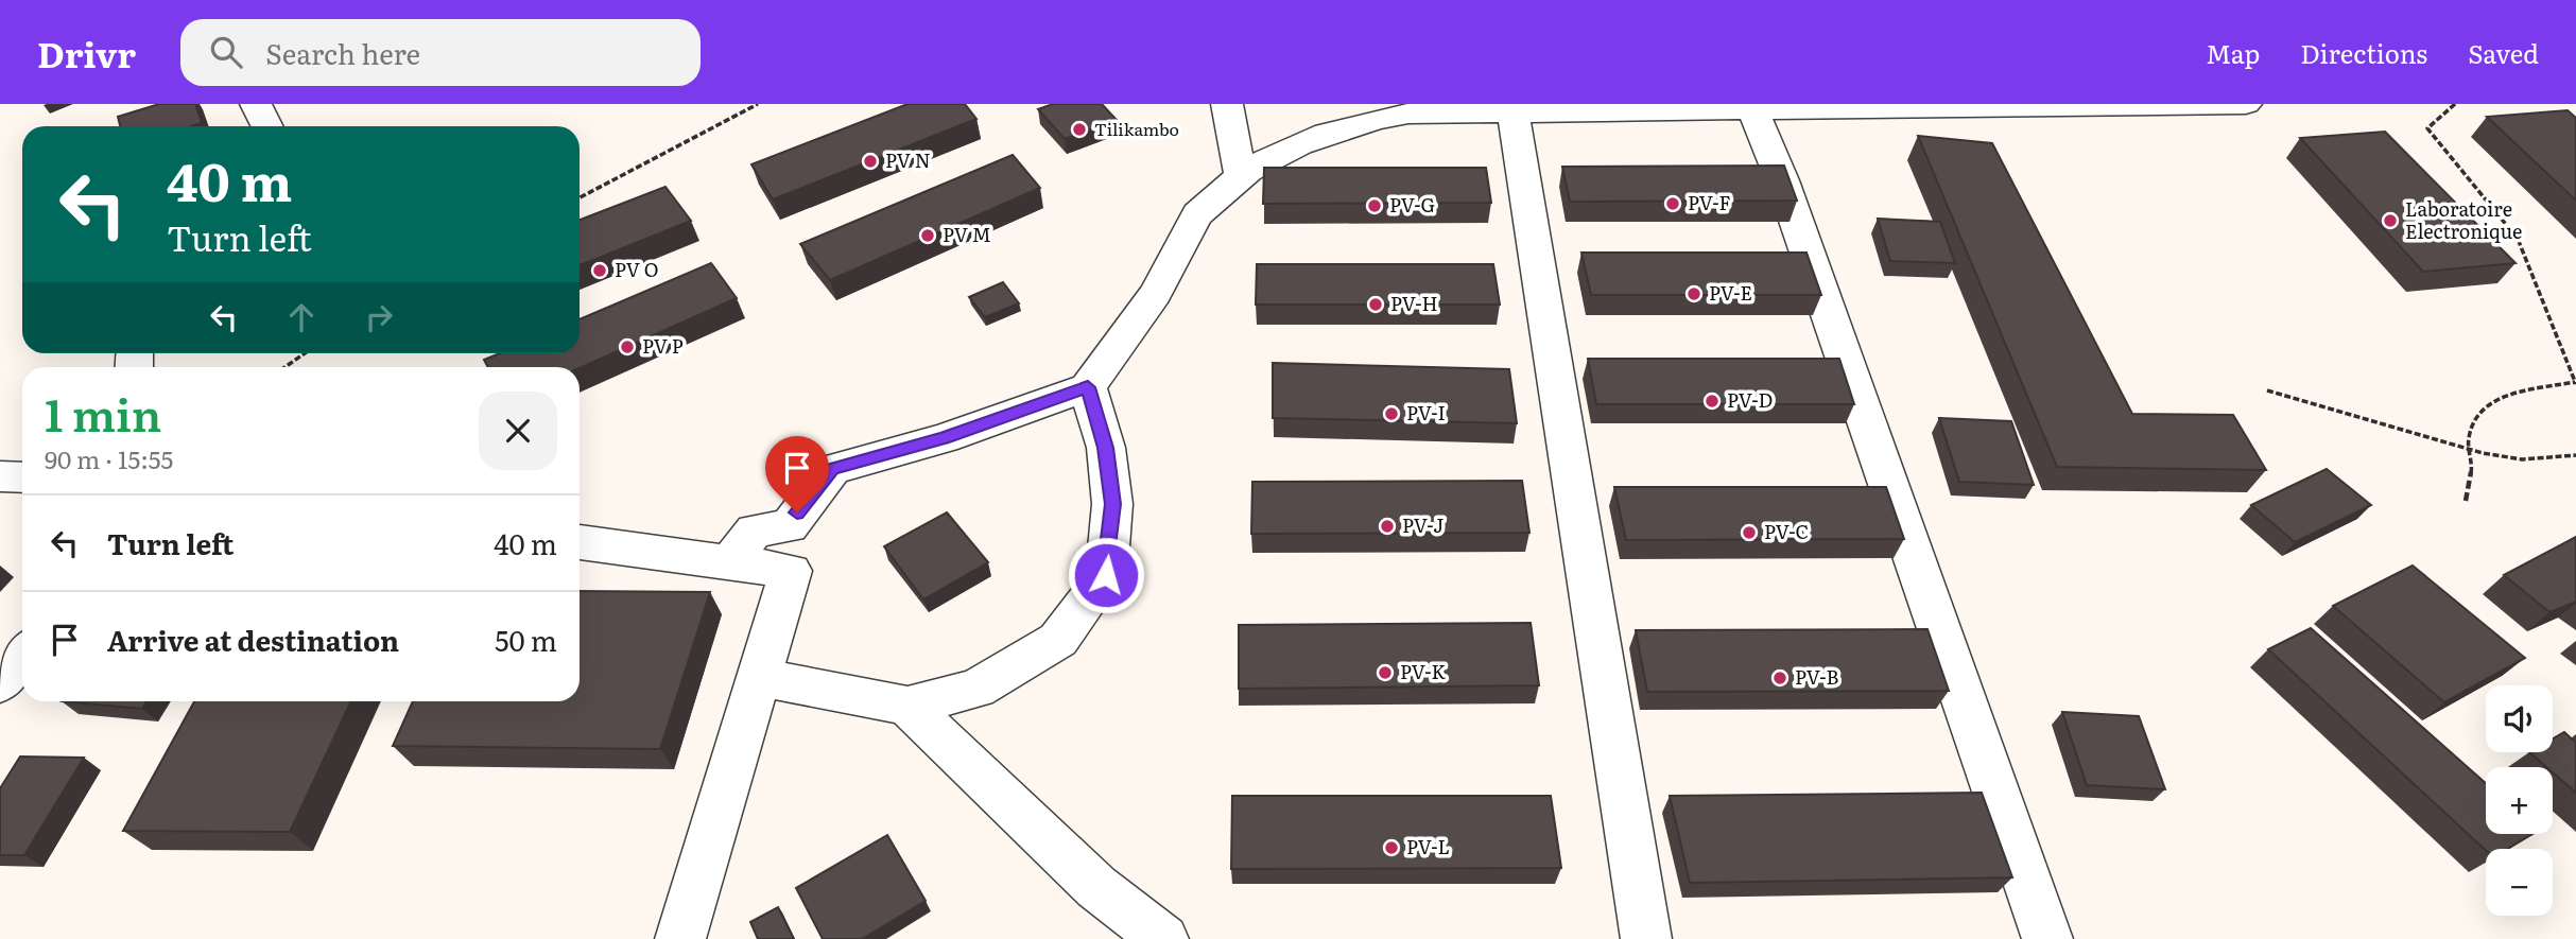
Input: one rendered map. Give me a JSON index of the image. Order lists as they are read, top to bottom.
{
  "places": [
    "Tilikambo",
    "PV N",
    "PV-F",
    "PV-G",
    "Laboratoire Electronique",
    "PV M",
    "PV O",
    "PV-E",
    "PV-H",
    "PV P",
    "PV-D",
    "PV-I",
    "PV-J",
    "PV-C",
    "PV-K",
    "PV-B",
    "PV-L"
  ],
  "page": {
    "header": "Drivr",
    "search": "Search here",
    "nav": ["Map", "Directions", "Saved"],
    "turn": ["40 m", "Turn left"],
    "heading": ["1 min", "90 m · 15:55"],
    "list": [
      {
        "name": "Turn left",
        "value": "40 m"
      },
      {
        "name": "Arrive at destination",
        "value": "50 m"
      }
    ],
    "map_buttons": ["+", "−"]
  }
}
